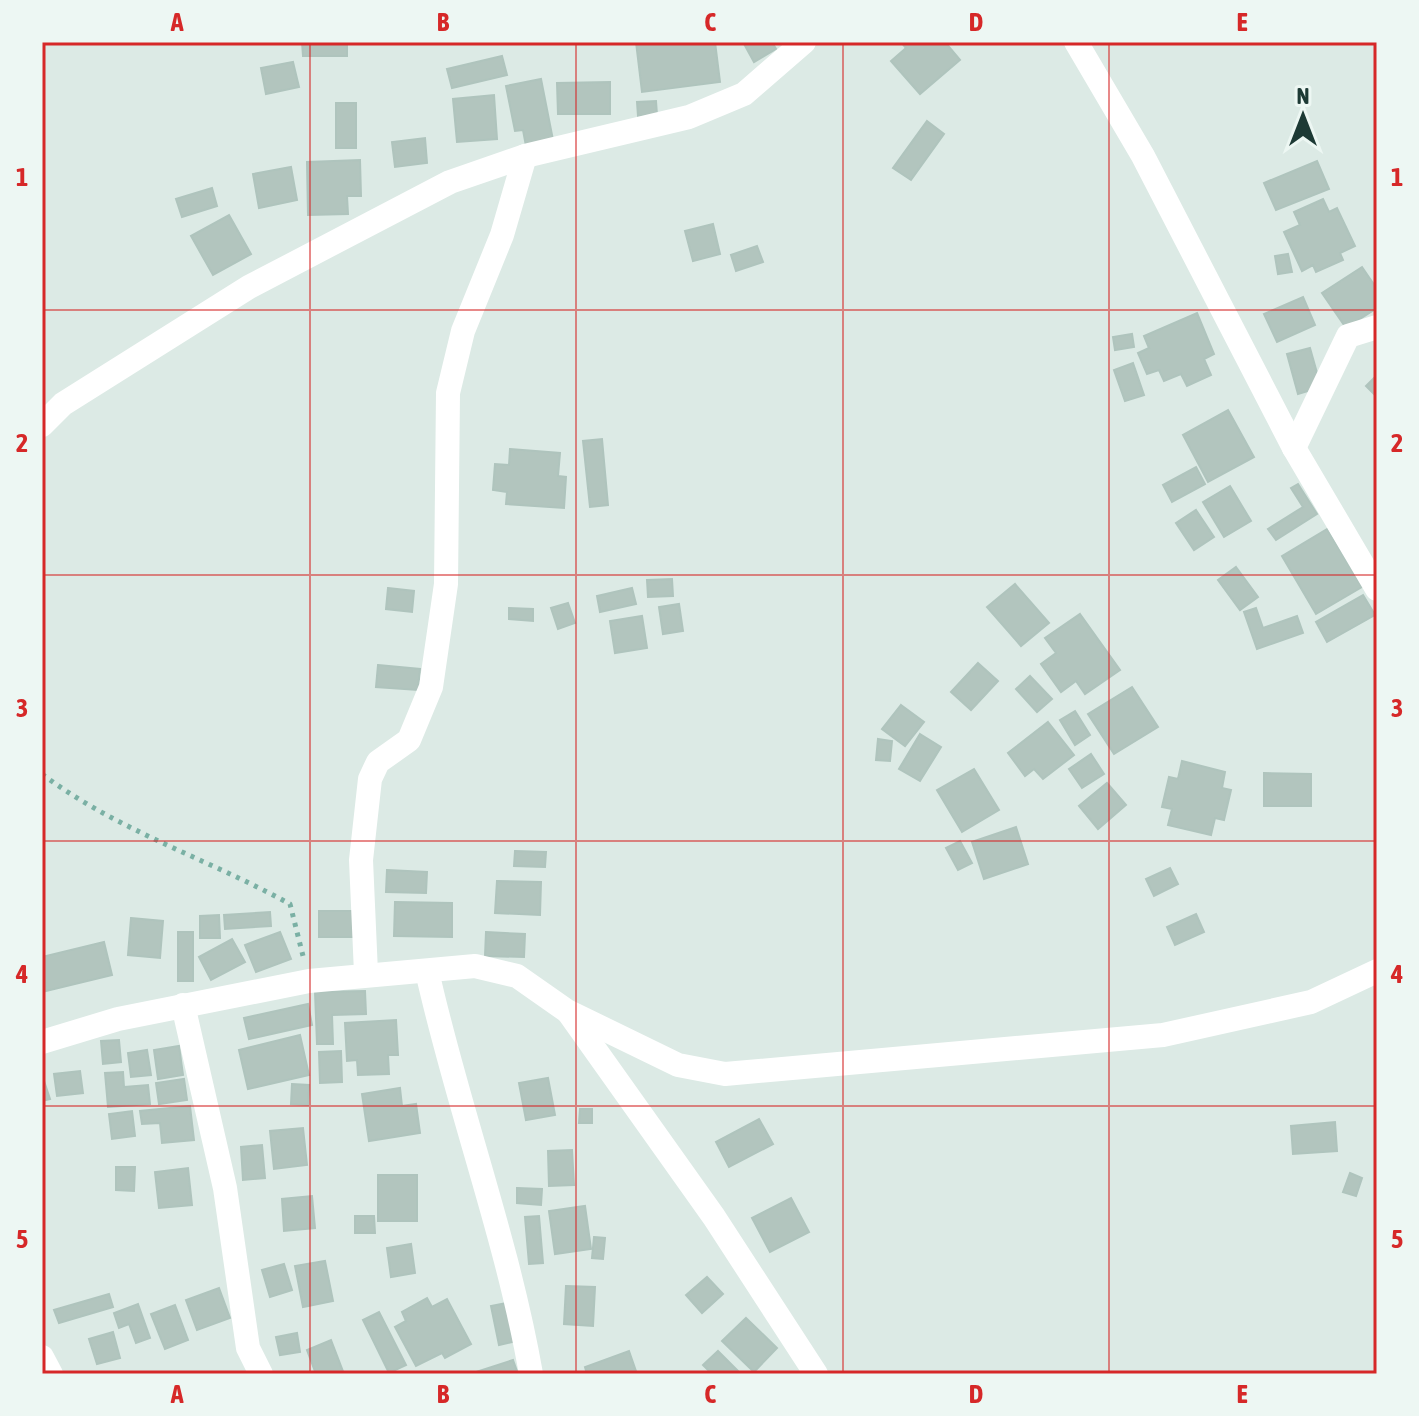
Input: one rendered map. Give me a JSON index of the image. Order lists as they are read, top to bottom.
{
  "north": "top",
  "grid": {
    "columns": [
      "A",
      "B",
      "C",
      "D",
      "E"
    ],
    "rows": [
      "1",
      "2",
      "3",
      "4",
      "5"
    ]
  }
}
